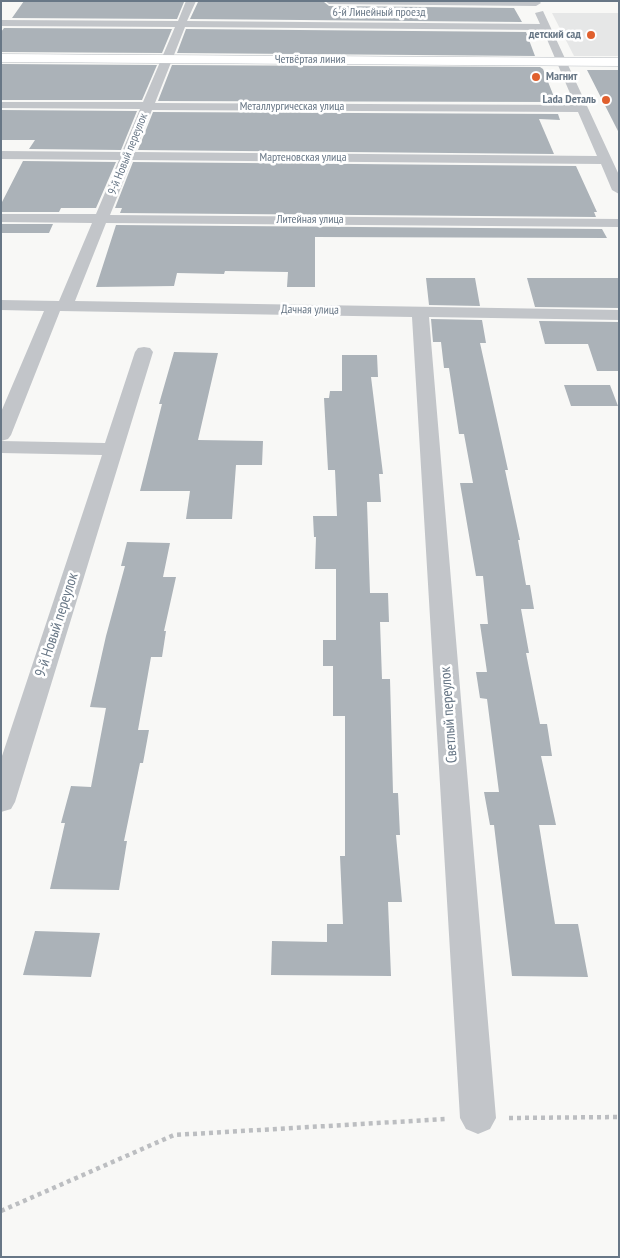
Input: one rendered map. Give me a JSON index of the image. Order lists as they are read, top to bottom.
{
  "streets": {
    "street": [
      "6-й Линейный проезд",
      "Четвёртая линия",
      "Металлургическая улица",
      "9-й Новый переулок",
      "Мартеновская улица",
      "Литейная улица",
      "Дачная улица",
      "Светлый переулок"
    ]
  },
  "crossings": [
    ["6-й Линейный проезд", "9-й Новый переулок"],
    ["Четвёртая линия", "9-й Новый переулок"],
    ["Металлургическая улица", "9-й Новый переулок"],
    ["9-й Новый переулок", "Мартеновская улица"],
    ["9-й Новый переулок", "Литейная улица"],
    ["9-й Новый переулок", "Дачная улица"],
    ["Дачная улица", "Светлый переулок"]
  ],
  "places": ["детский сад", "Магнит", "Lada Dеталь"]
}
